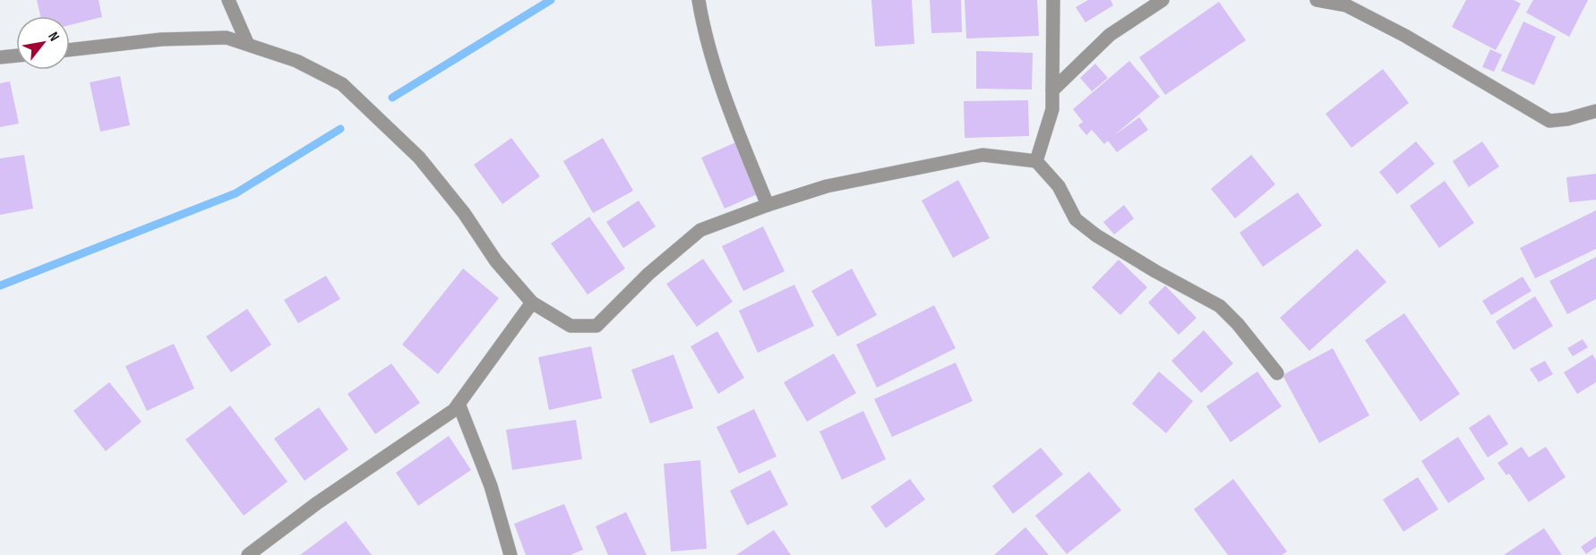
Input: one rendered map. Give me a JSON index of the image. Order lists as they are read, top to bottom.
{
  "north": "top right"
}
